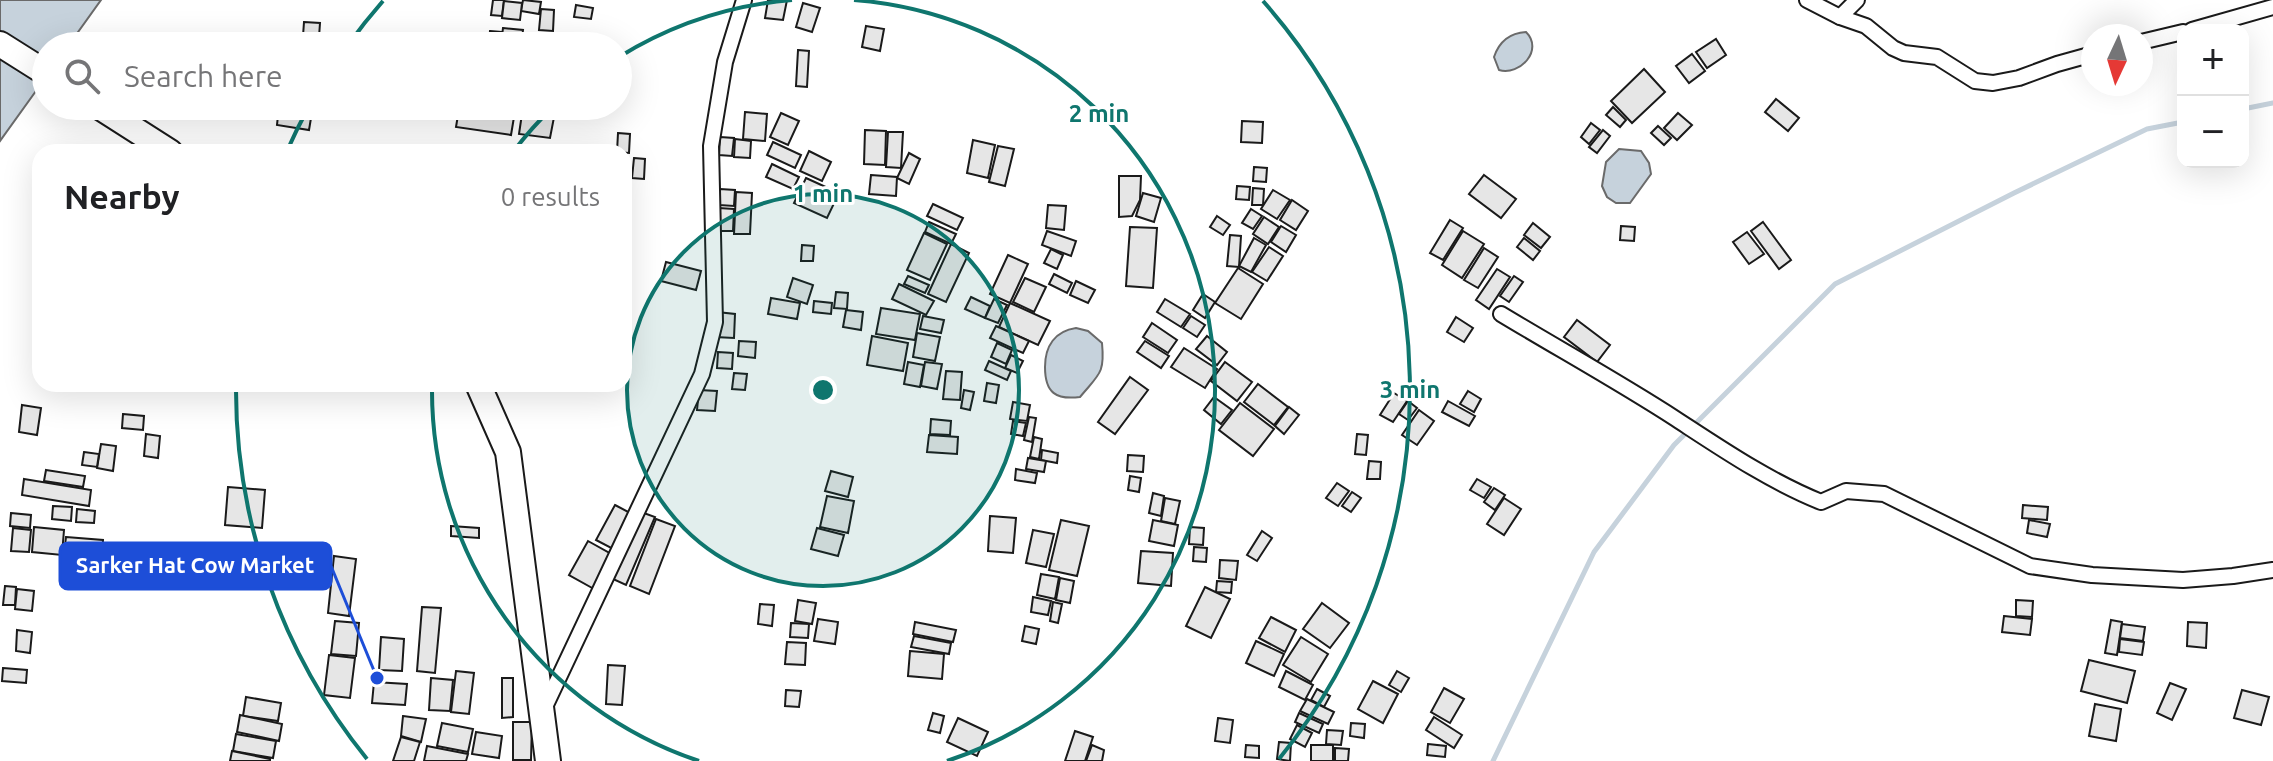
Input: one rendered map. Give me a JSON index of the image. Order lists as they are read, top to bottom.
{
  "places": ["Sarker Hat Cow Market"],
  "north": "bottom",
  "page": {
    "map_buttons": ["+", "−"],
    "search": "Search here",
    "heading": ["Nearby", "0 results"]
  },
  "rings": ["2 min", "1 min", "3 min"]
}
